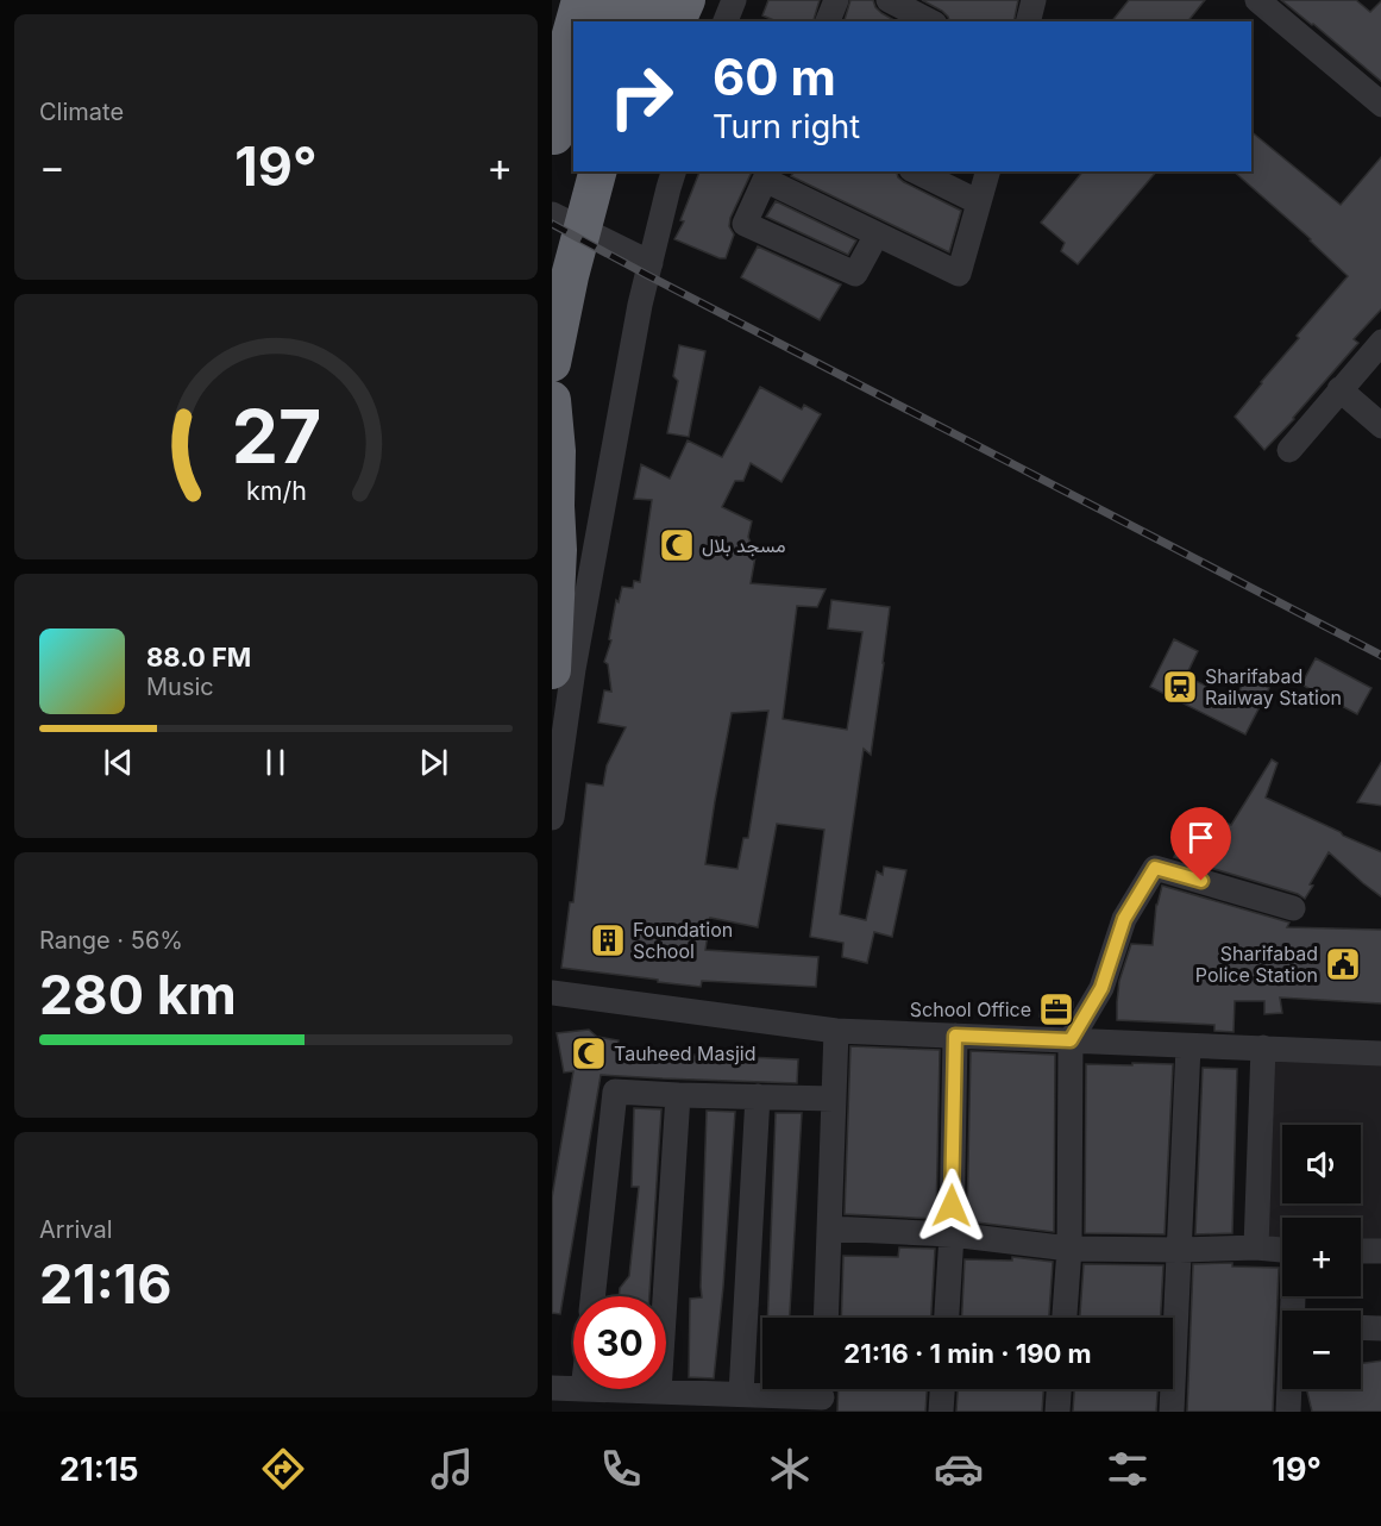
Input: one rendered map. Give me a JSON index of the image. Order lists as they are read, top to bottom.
{
  "places": {
    "mosque": ["مسجد بلال", "Tauheed Masjid"],
    "station": ["Sharifabad Railway Station"],
    "building": ["Foundation School"],
    "public building": ["Sharifabad Police Station"],
    "office": ["School Office"]
  },
  "page": {
    "tile": [
      "Climate",
      ["Range · 56%", "280 km"],
      ["Arrival", "21:16"]
    ],
    "turn": ["60 m", "Turn right"],
    "heat": ["−", "19°", "+"],
    "song": ["88.0 FM", "Music"],
    "map_buttons": ["+", "−"],
    "limit": "30",
    "trip": "21:16 · 1 min · 190 m",
    "tabs": ["21:15", "19°"],
    "gauge": ["27", "km/h"]
  }
}
